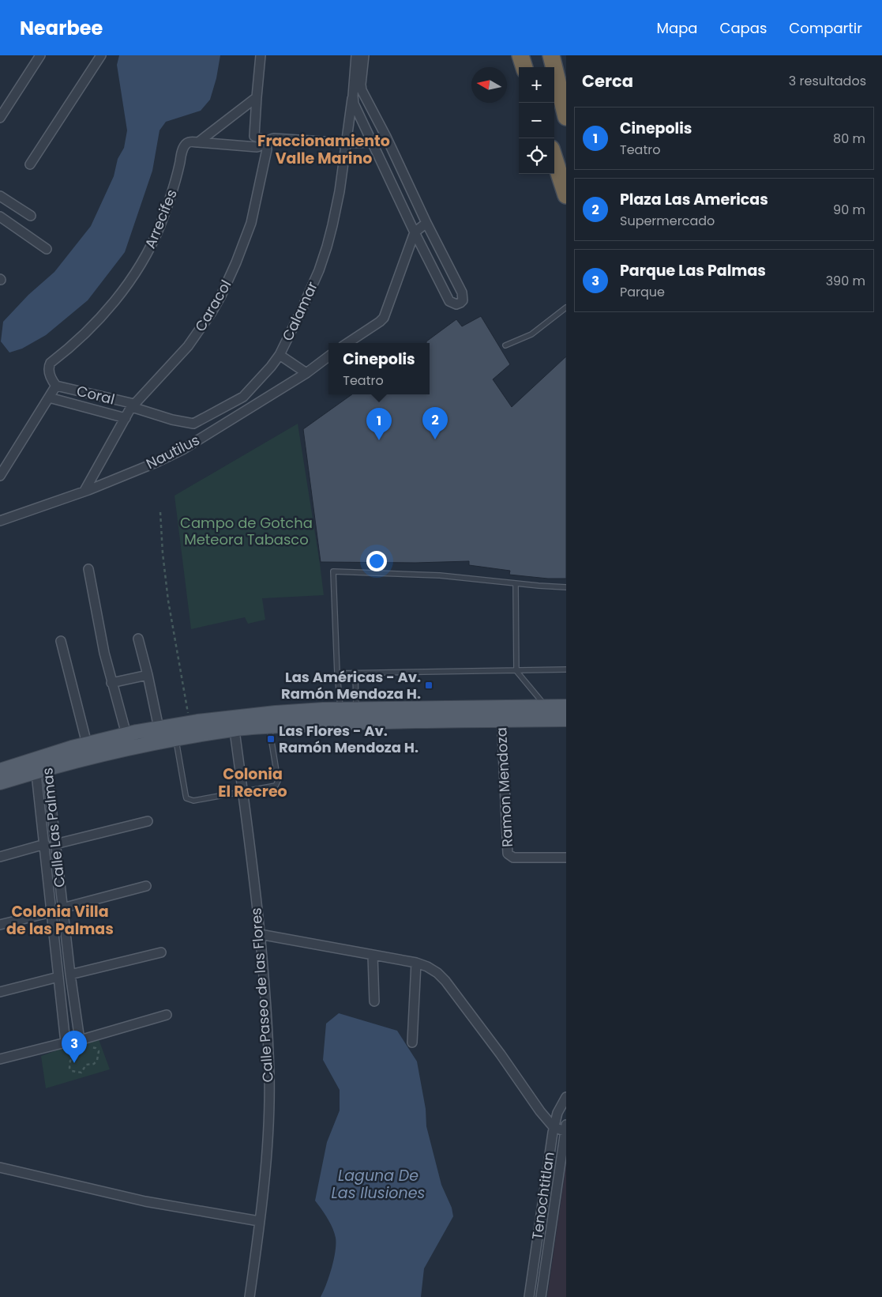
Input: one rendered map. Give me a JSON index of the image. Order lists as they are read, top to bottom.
{
  "streets": {
    "street": [
      "Arrecifes",
      "Caracol",
      "Calamar",
      "Coral",
      "Nautilus",
      "Ramon Mendoza",
      "Calle Las Palmas",
      "Calle Paseo de las Flores",
      "Tenochtitlan"
    ]
  },
  "crossings": [
    ["Arrecifes", "Coral"],
    ["Caracol", "Calamar"],
    ["Caracol", "Coral"],
    ["Caracol", "Nautilus"],
    ["Calamar", "Coral"]
  ],
  "districts": ["Fraccionamiento Valle Marino", "Colonia El Recreo", "Colonia Villa de las Palmas"],
  "water": ["Laguna De Las Ilusiones"],
  "parks": ["Campo de Gotcha Meteora Tabasco"],
  "places": {
    "transit": ["Las Américas - Av. Ramón Mendoza H.", "Las Flores - Av. Ramón Mendoza H."]
  },
  "north": "left",
  "page": {
    "header": "Nearbee",
    "nav": ["Mapa", "Capas", "Compartir"],
    "heading": ["Cerca", "3 resultados"],
    "map_buttons": ["+", "−"],
    "list": [
      {
        "mark": "1",
        "name": "Cinepolis",
        "note": "Teatro",
        "value": "80 m"
      },
      {
        "mark": "2",
        "name": "Plaza Las Americas",
        "note": "Supermercado",
        "value": "90 m"
      },
      {
        "mark": "3",
        "name": "Parque Las Palmas",
        "note": "Parque",
        "value": "390 m"
      }
    ],
    "popup": ["Cinepolis", "Teatro"],
    "pins": ["2", "1", "3"]
  }
}
